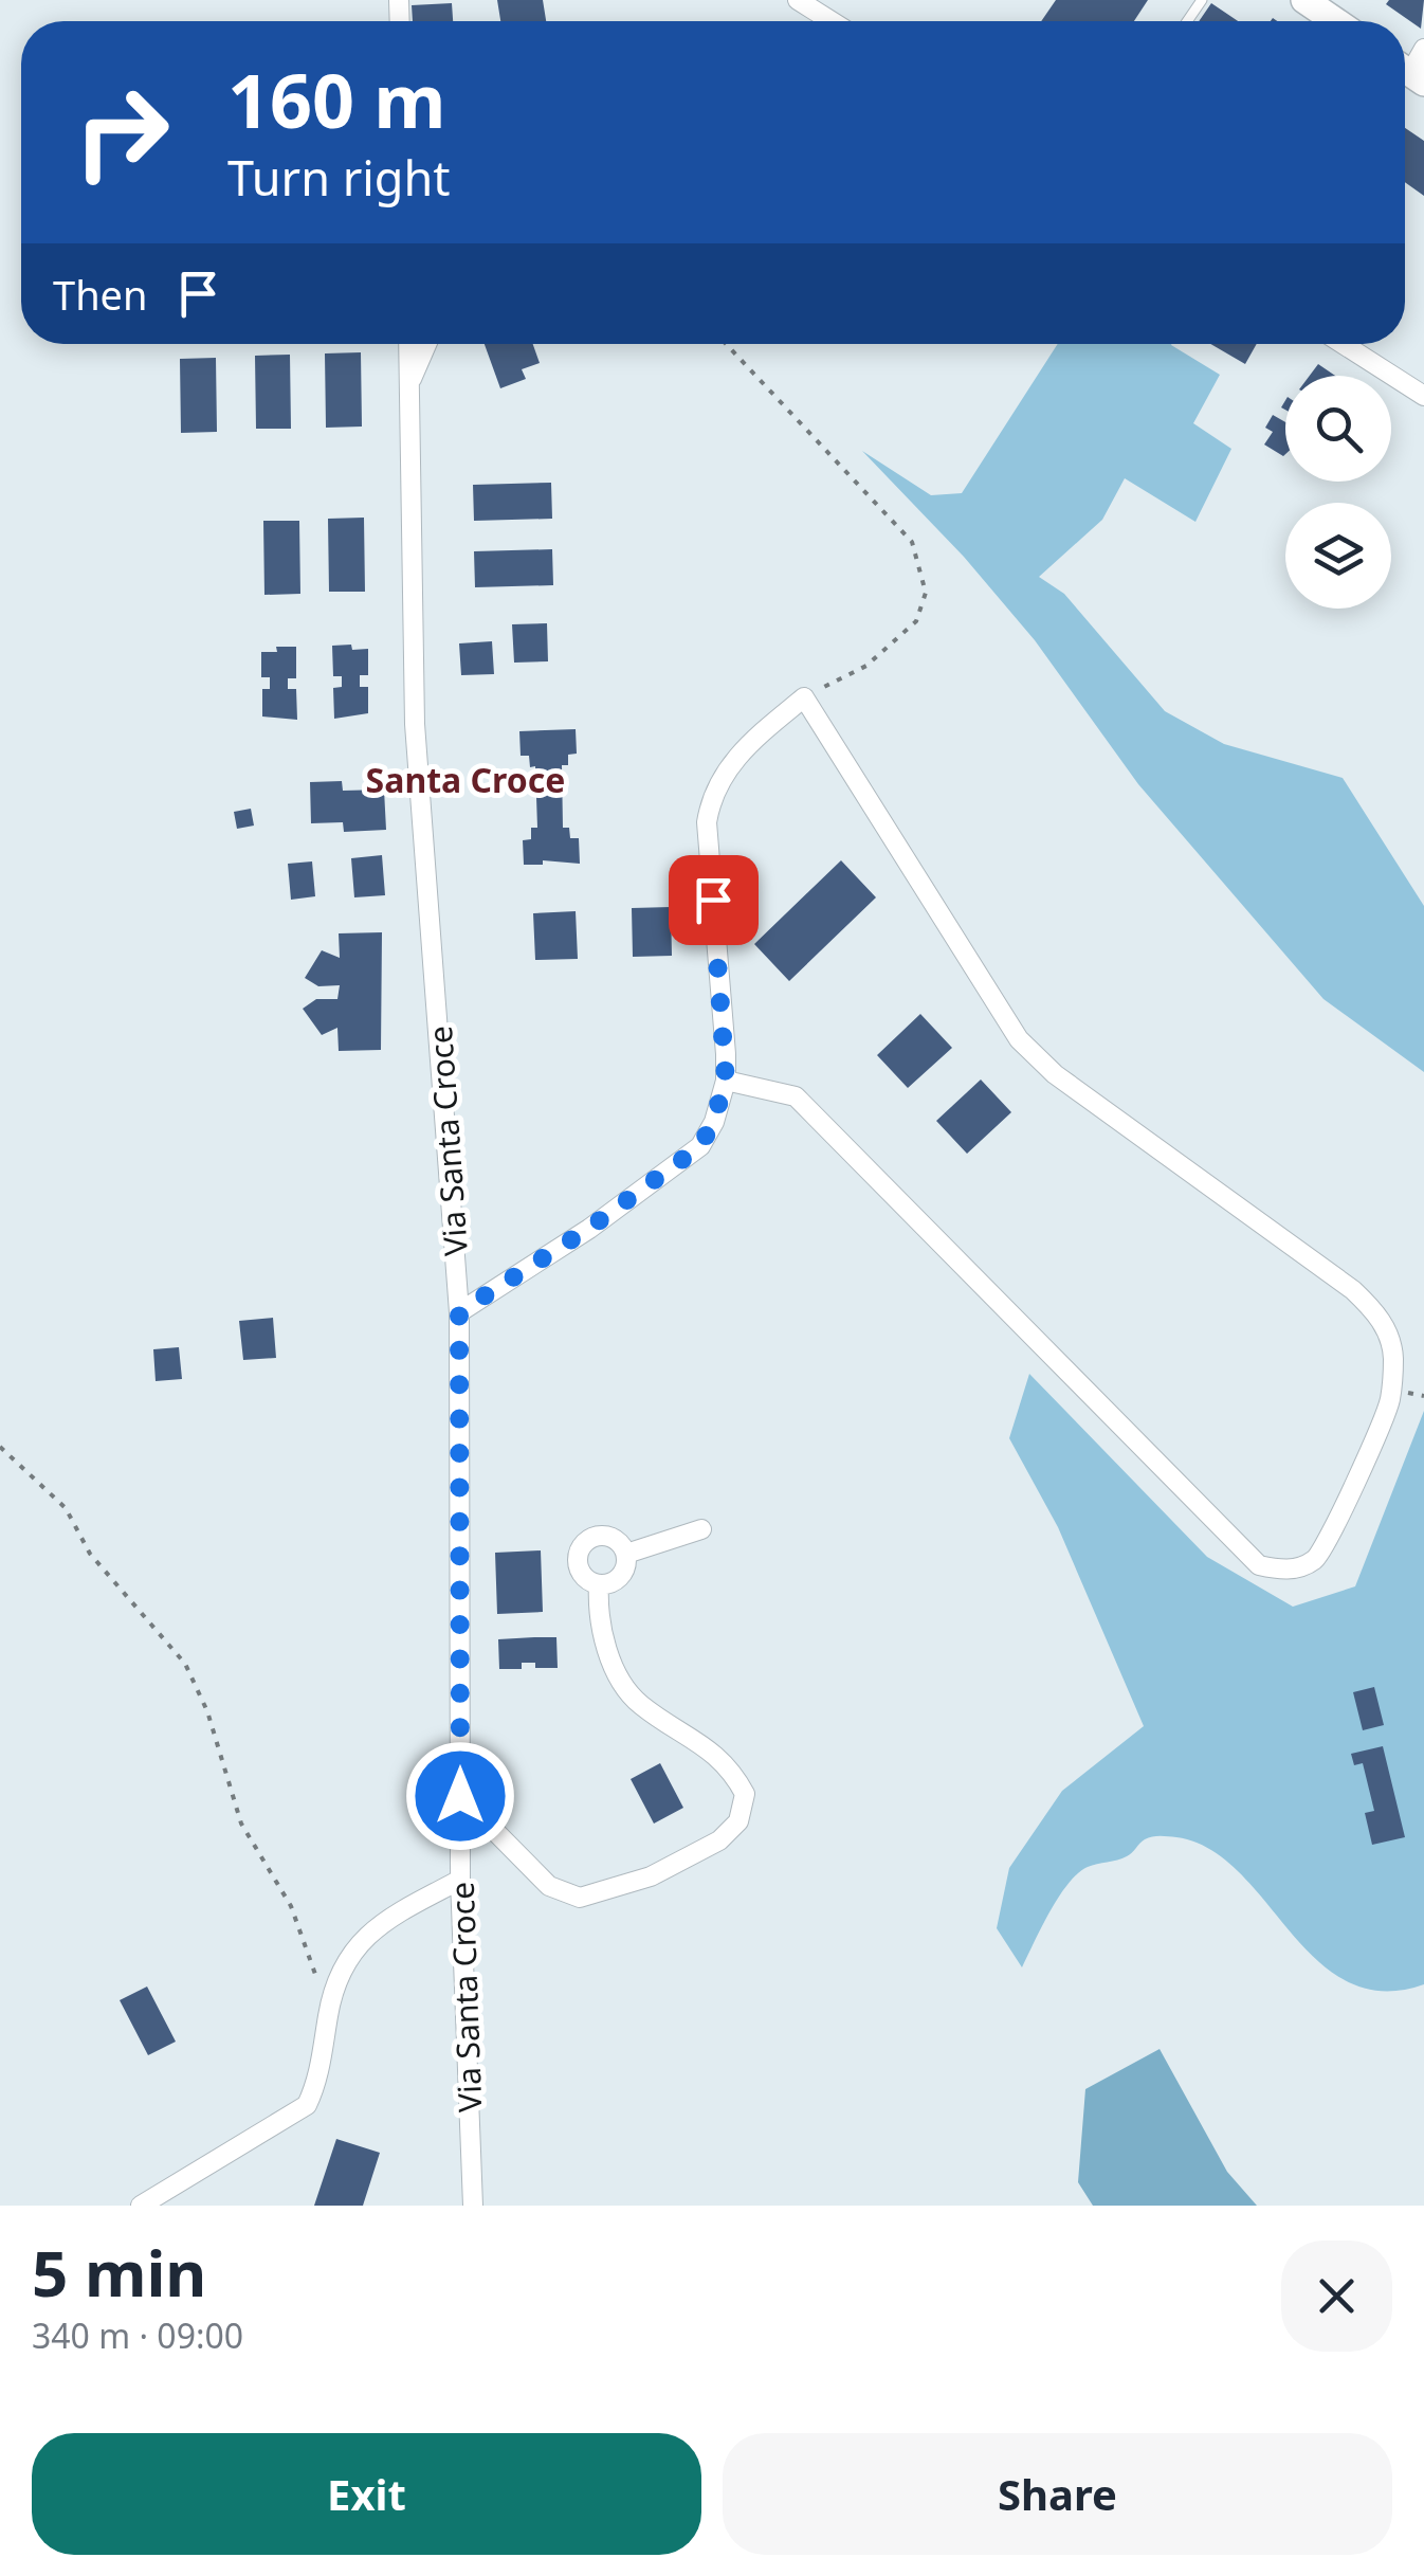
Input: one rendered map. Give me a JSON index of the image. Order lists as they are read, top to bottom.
{
  "streets": {
    "street": ["Via Santa Croce"]
  },
  "districts": ["Santa Croce"],
  "page": {
    "turn": ["160 m", "Turn right"],
    "then": "Then",
    "heading": ["5 min", "340 m · 09:00"],
    "buttons": ["Exit", "Share"]
  }
}
